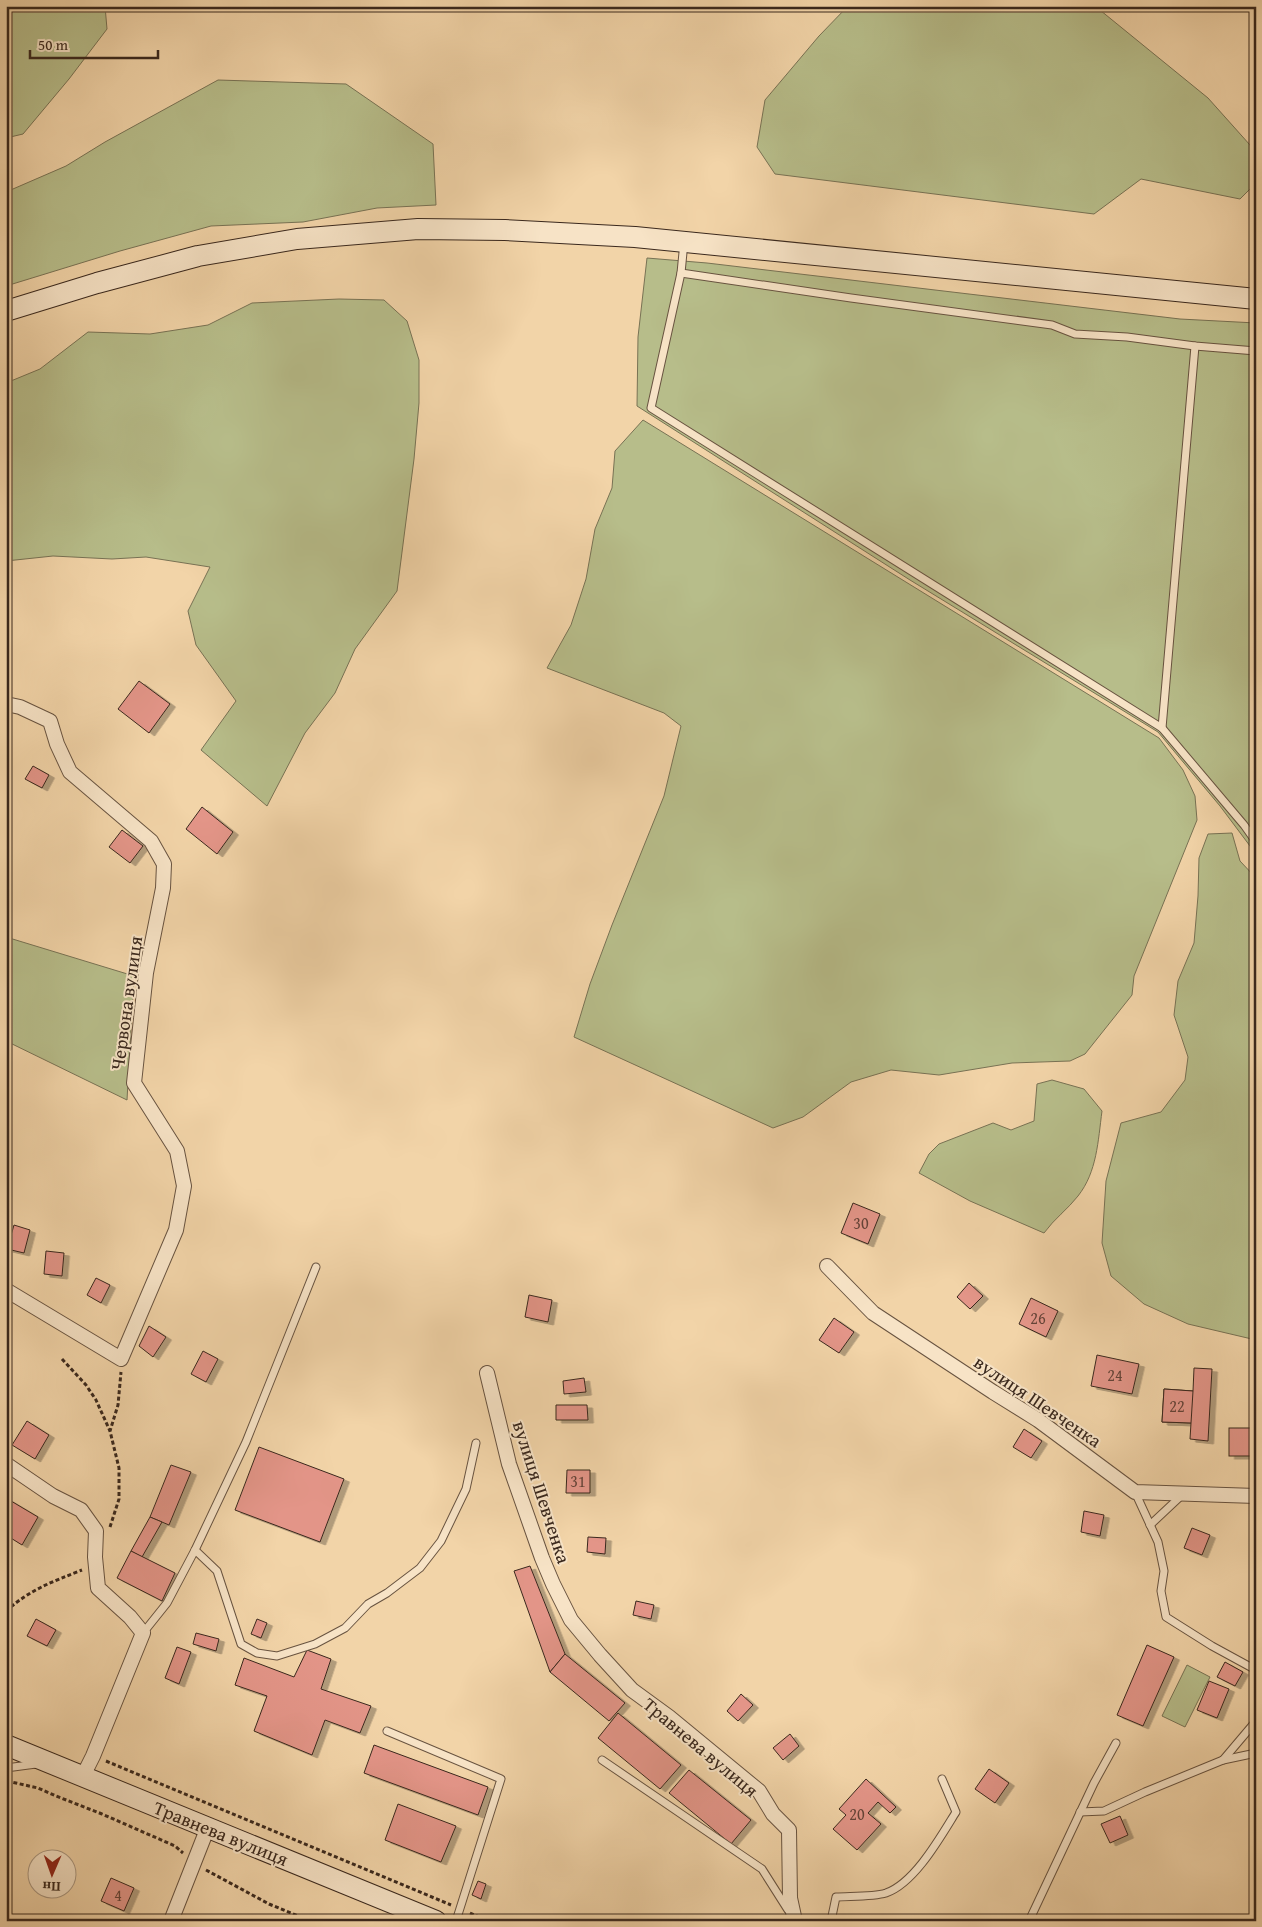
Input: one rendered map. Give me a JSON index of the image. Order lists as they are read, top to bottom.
{
  "streets": {
    "street": ["Червона вулиця", "вулиця Шевченка", "Травнева вулиця"]
  },
  "crossings": [
    ["вулиця Шевченка", "Травнева вулиця"]
  ],
  "house_numbers": [
    "30",
    "26",
    "24",
    "22",
    "31",
    "20",
    "4"
  ],
  "scale_bar": "50 m",
  "north": "bottom"
}
